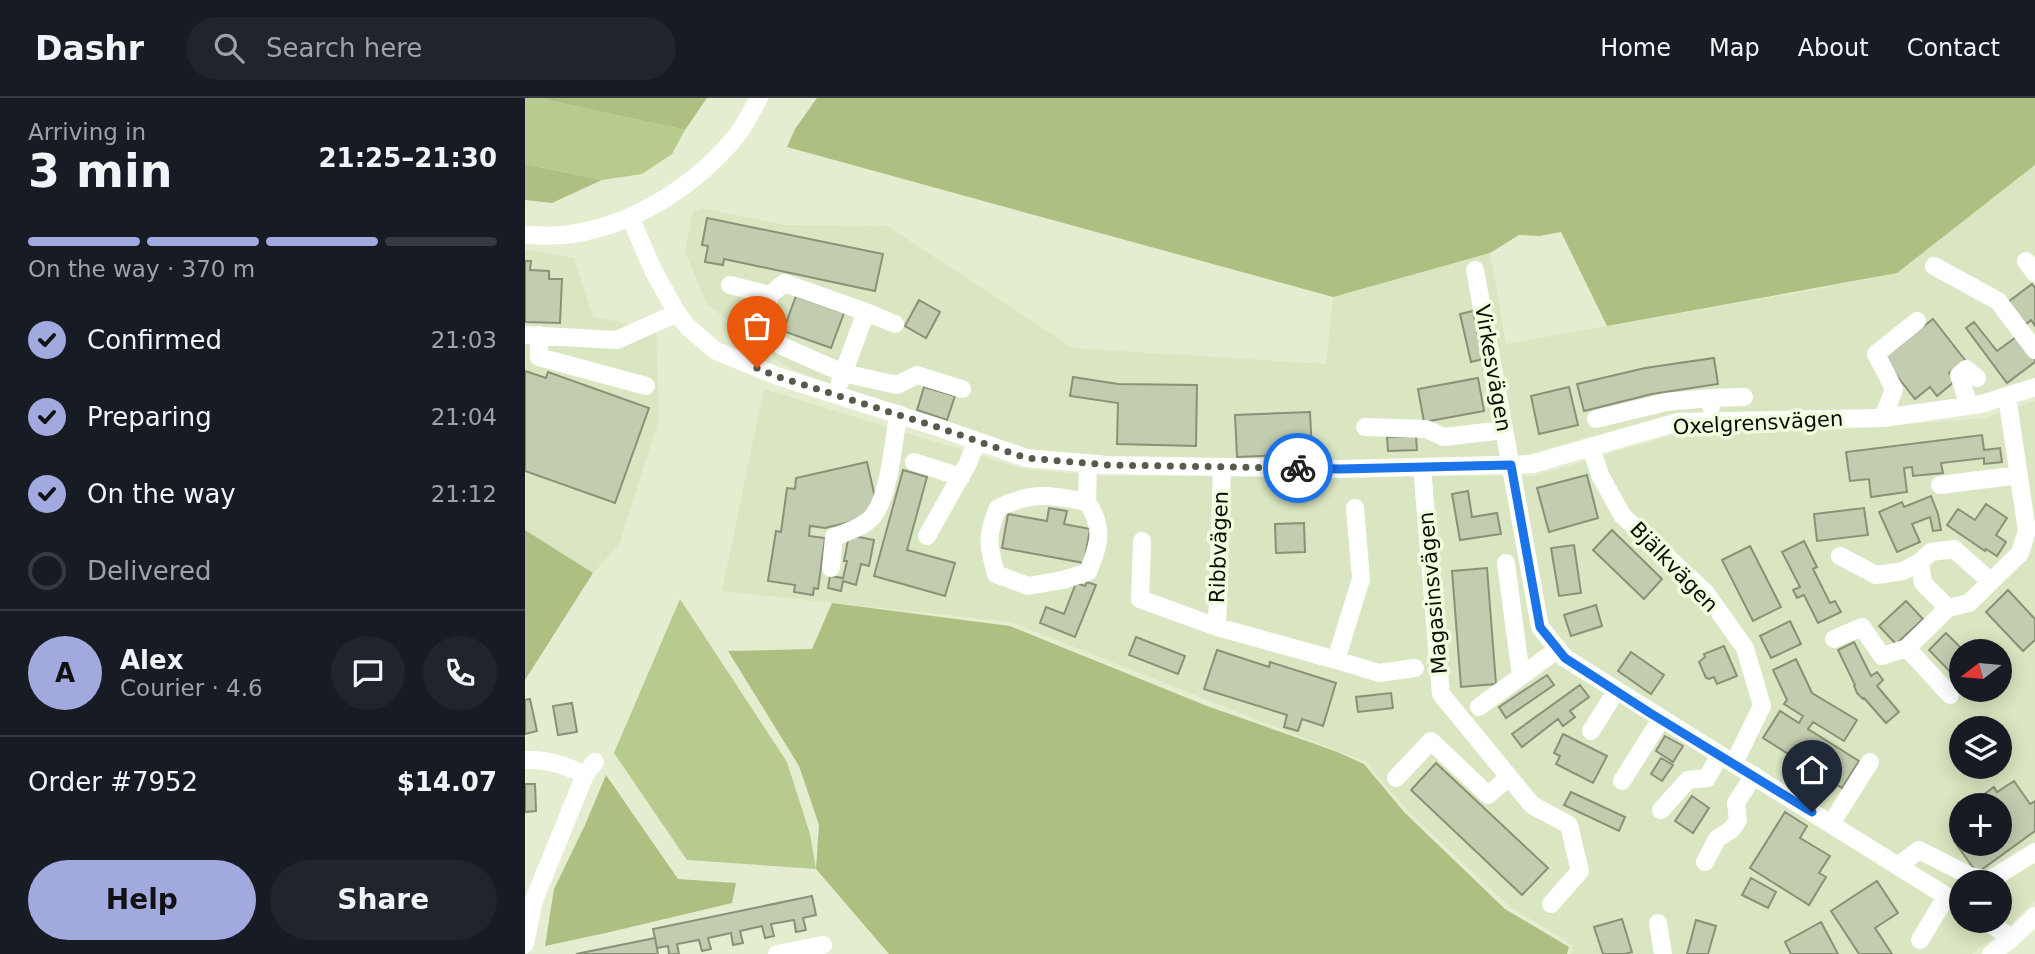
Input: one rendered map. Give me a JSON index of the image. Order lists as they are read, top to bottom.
{
  "streets": {
    "street": [
      "Virkesvägen",
      "Oxelgrensvägen",
      "Ribbvägen",
      "Bjälkvägen",
      "Magasinsvägen"
    ]
  },
  "crossings": [
    ["Virkesvägen", "Oxelgrensvägen"],
    ["Virkesvägen", "Bjälkvägen"],
    ["Oxelgrensvägen", "Ribbvägen"],
    ["Oxelgrensvägen", "Bjälkvägen"],
    ["Oxelgrensvägen", "Magasinsvägen"]
  ],
  "north": "left",
  "page": {
    "header": "Dashr",
    "search": "Search here",
    "nav": [
      "Home",
      "Map",
      "About",
      "Contact"
    ],
    "heading": ["3 min", "Arriving in", "21:25–21:30"],
    "panel": [
      "Alex",
      "Courier · 4.6",
      "Order #7952",
      "$14.07"
    ],
    "bar": "On the way · 370 m",
    "list": [
      ["Confirmed", "21:03"],
      ["Preparing", "21:04"],
      ["On the way", "21:12"],
      "Delivered"
    ],
    "round": "A",
    "map_buttons": ["+", "−"],
    "buttons": ["Help", "Share"]
  }
}
